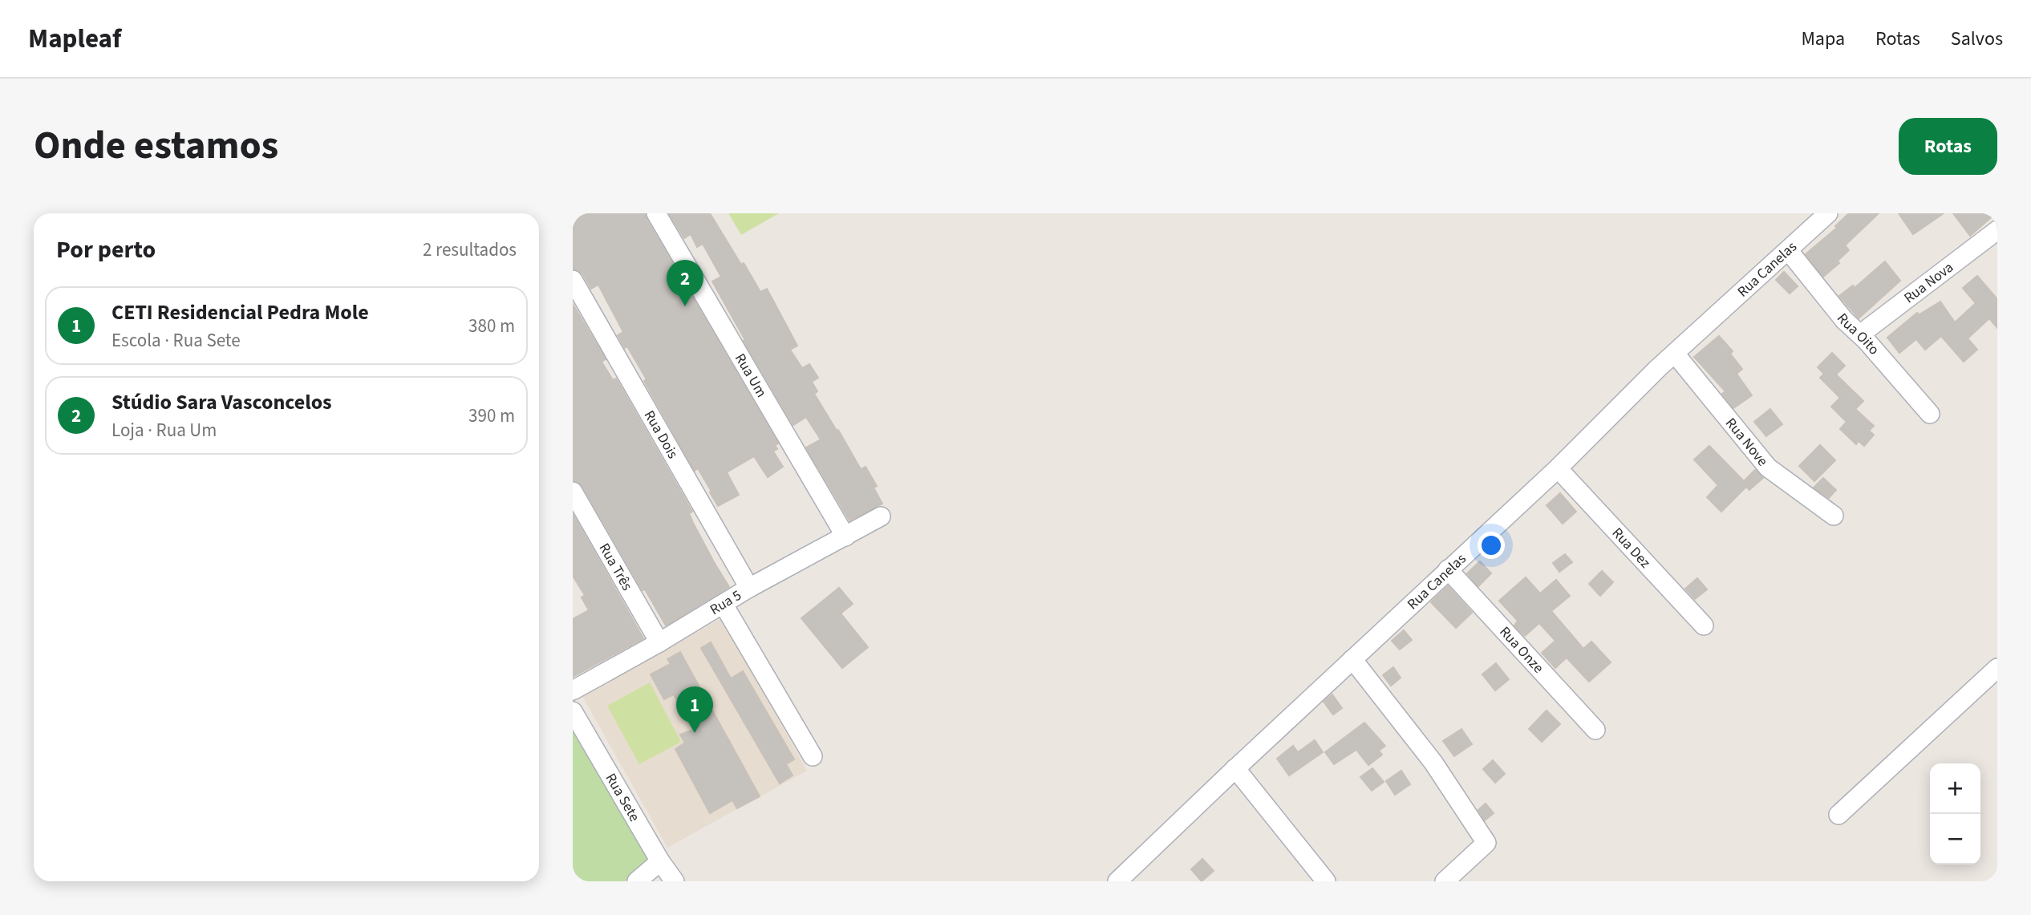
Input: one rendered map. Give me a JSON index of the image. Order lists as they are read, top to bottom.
{
  "streets": {
    "street": [
      "Rua Canelas",
      "Rua Nova",
      "Rua Oito",
      "Rua Um",
      "Rua Dois",
      "Rua Nove",
      "Rua Dez",
      "Rua Três",
      "Rua 5",
      "Rua Onze",
      "Rua Sete"
    ]
  },
  "crossings": [
    ["Rua Canelas", "Rua Oito"],
    ["Rua Canelas", "Rua Nove"],
    ["Rua Canelas", "Rua Dez"],
    ["Rua Canelas", "Rua Onze"],
    ["Rua Nova", "Rua Oito"],
    ["Rua Um", "Rua 5"],
    ["Rua Dois", "Rua 5"],
    ["Rua Três", "Rua 5"]
  ],
  "page": {
    "header": "Mapleaf",
    "nav": ["Mapa", "Rotas", "Salvos"],
    "title": "Onde estamos",
    "buttons": "Rotas",
    "heading": ["Por perto", "2 resultados"],
    "pins": ["2", "1"],
    "list": [
      {
        "mark": "1",
        "name": "CETI Residencial Pedra Mole",
        "note": "Escola · Rua Sete",
        "value": "380 m"
      },
      {
        "mark": "2",
        "name": "Stúdio Sara Vasconcelos",
        "note": "Loja · Rua Um",
        "value": "390 m"
      }
    ],
    "map_buttons": ["+", "−"]
  }
}
